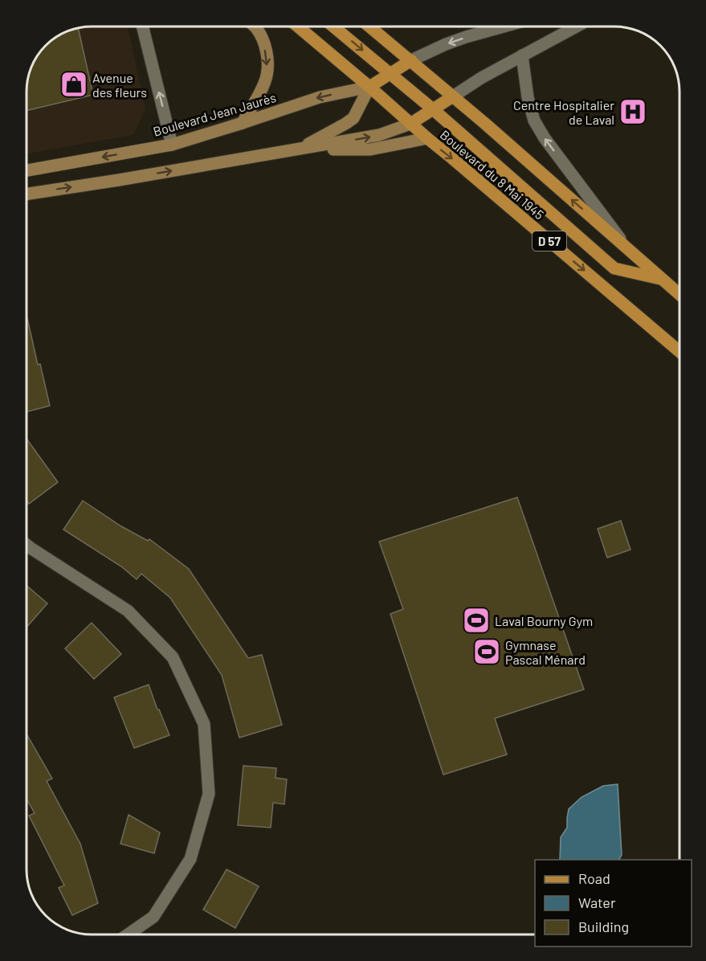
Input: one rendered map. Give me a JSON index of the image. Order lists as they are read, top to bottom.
{
  "streets": {
    "main road": ["Boulevard Jean Jaurès", "Boulevard du 8 Mai 1945", "D 57"]
  },
  "crossings": [
    ["Boulevard Jean Jaurès", "Boulevard du 8 Mai 1945"]
  ],
  "places": {
    "shop": ["Avenue des fleurs"],
    "hospital": ["Centre Hospitalier de Laval"],
    "sports": ["Laval Bourny Gym", "Gymnase Pascal Ménard"]
  },
  "legend": ["Road", "Water", "Building"]
}
